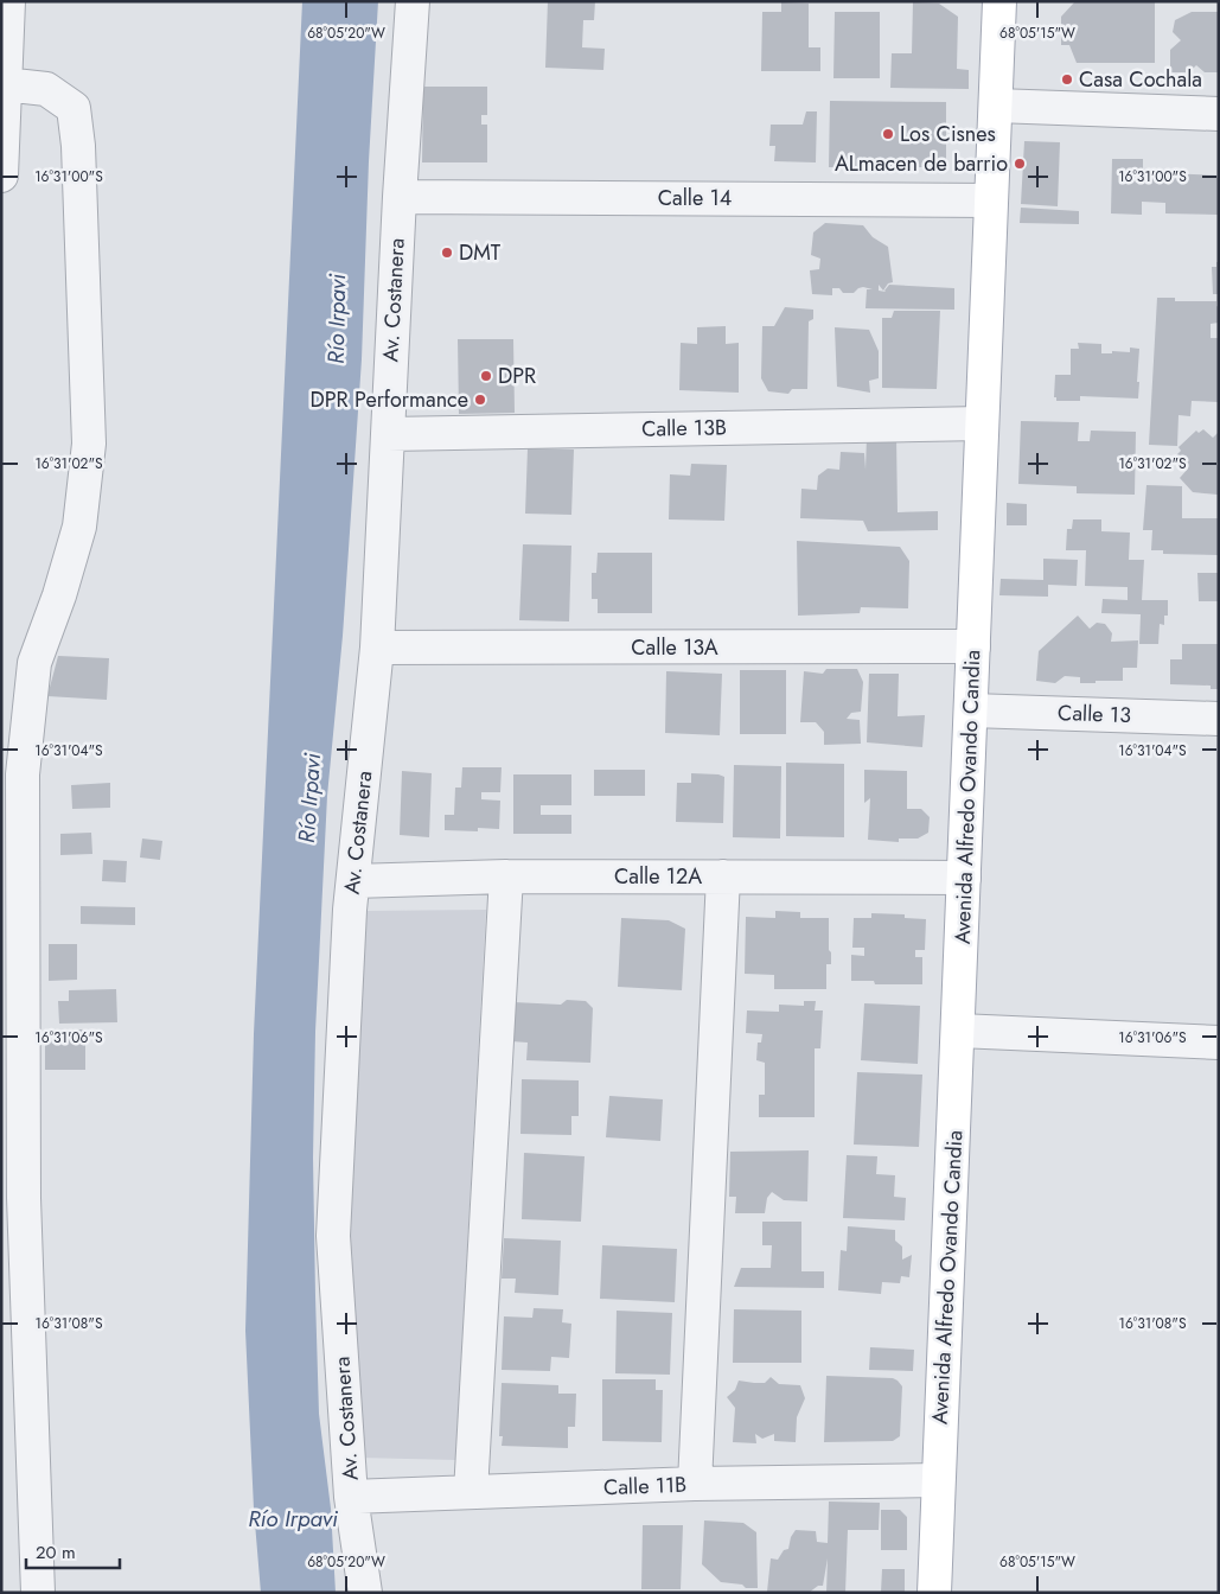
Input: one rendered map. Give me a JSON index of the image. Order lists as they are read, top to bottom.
{
  "streets": {
    "main road": ["Avenida Alfredo Ovando Candia"],
    "street": [
      "Calle 14",
      "Av. Costanera",
      "Calle 13B",
      "Calle 13A",
      "Calle 13",
      "Calle 12A",
      "Calle 11B"
    ]
  },
  "crossings": [
    ["Calle 14", "Av. Costanera"],
    ["Calle 14", "Avenida Alfredo Ovando Candia"],
    ["Av. Costanera", "Calle 13B"],
    ["Av. Costanera", "Calle 13A"],
    ["Av. Costanera", "Calle 12A"],
    ["Av. Costanera", "Calle 11B"],
    ["Calle 13B", "Avenida Alfredo Ovando Candia"],
    ["Calle 13A", "Avenida Alfredo Ovando Candia"],
    ["Calle 13", "Avenida Alfredo Ovando Candia"],
    ["Avenida Alfredo Ovando Candia", "Calle 12A"],
    ["Avenida Alfredo Ovando Candia", "Calle 11B"]
  ],
  "water": ["Río Irpavi"],
  "places": [
    "Casa Cochala",
    "Los Cisnes",
    "ALmacen de barrio",
    "DMT",
    "DPR",
    "DPR Performance"
  ],
  "scale_bar": "20 m",
  "coordinates": [
    "68°05'20\"W",
    "68°05'15\"W",
    "16°31'00\"S",
    "16°31'02\"S",
    "16°31'04\"S",
    "16°31'06\"S",
    "16°31'08\"S"
  ]
}
